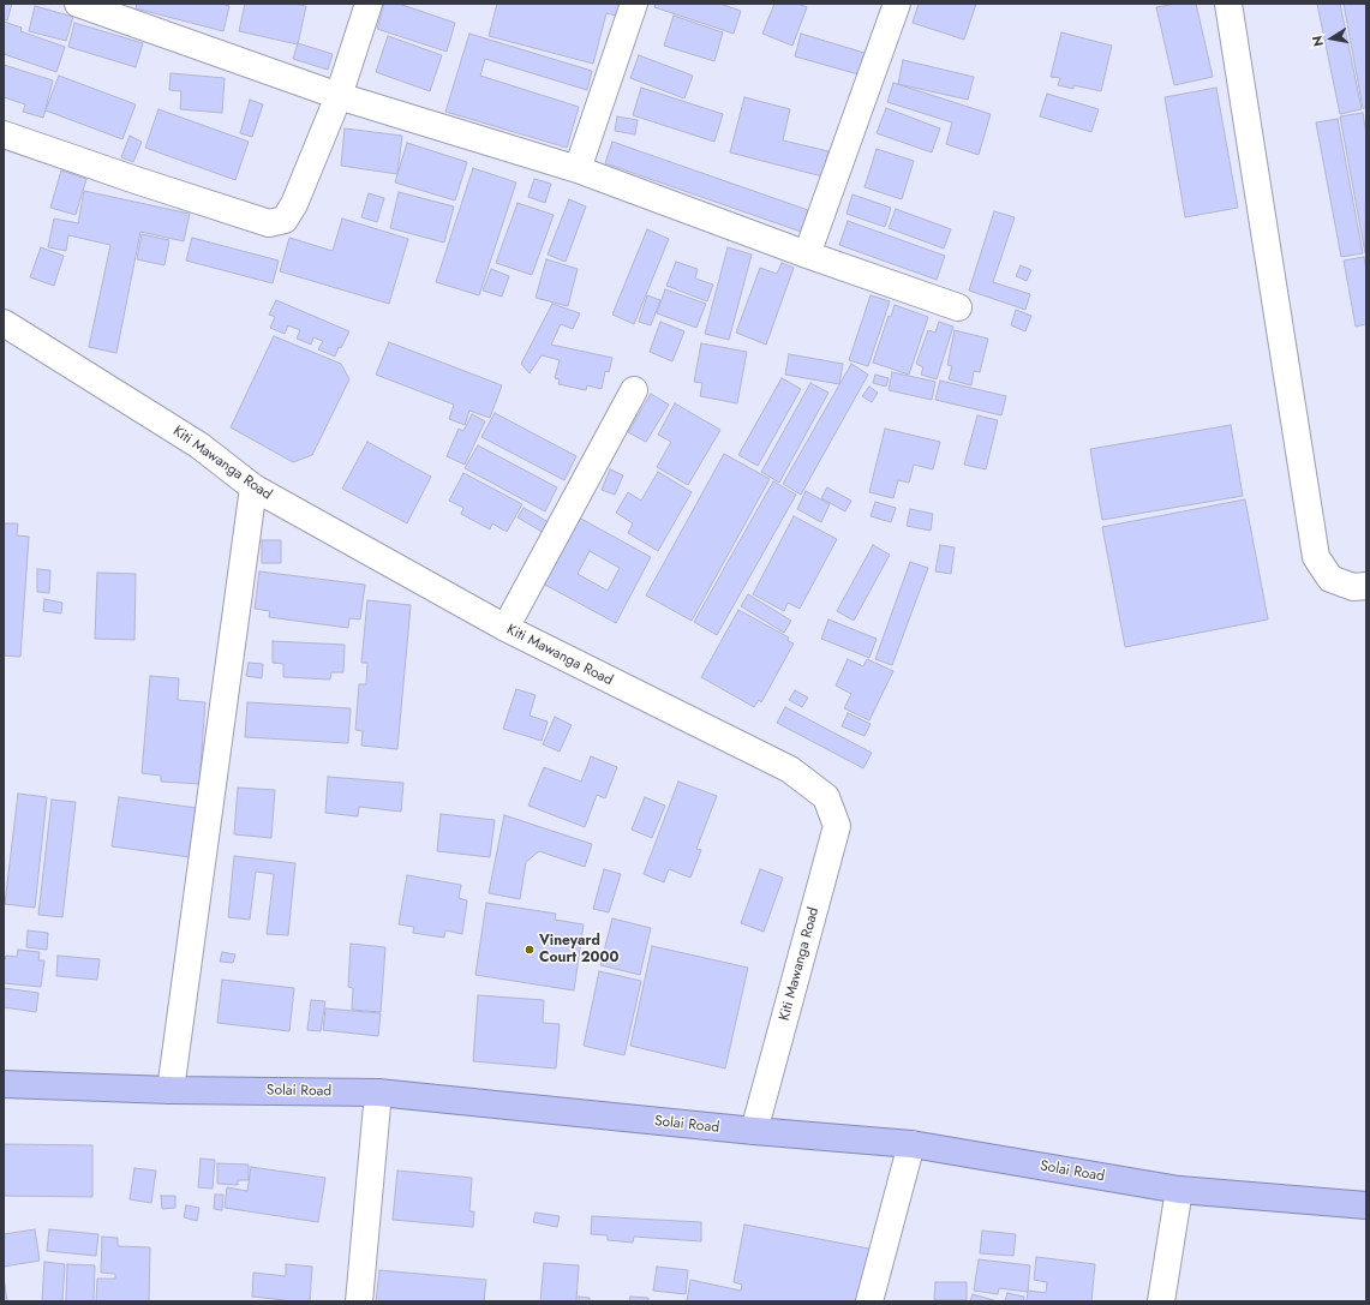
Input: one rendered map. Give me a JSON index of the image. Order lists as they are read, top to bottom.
{
  "streets": {
    "highway": ["Solai Road"],
    "street": ["Kiti Mawanga Road"]
  },
  "crossings": [
    ["Kiti Mawanga Road", "Solai Road"]
  ],
  "places": ["Vineyard Court 2000"],
  "north": "left"
}
